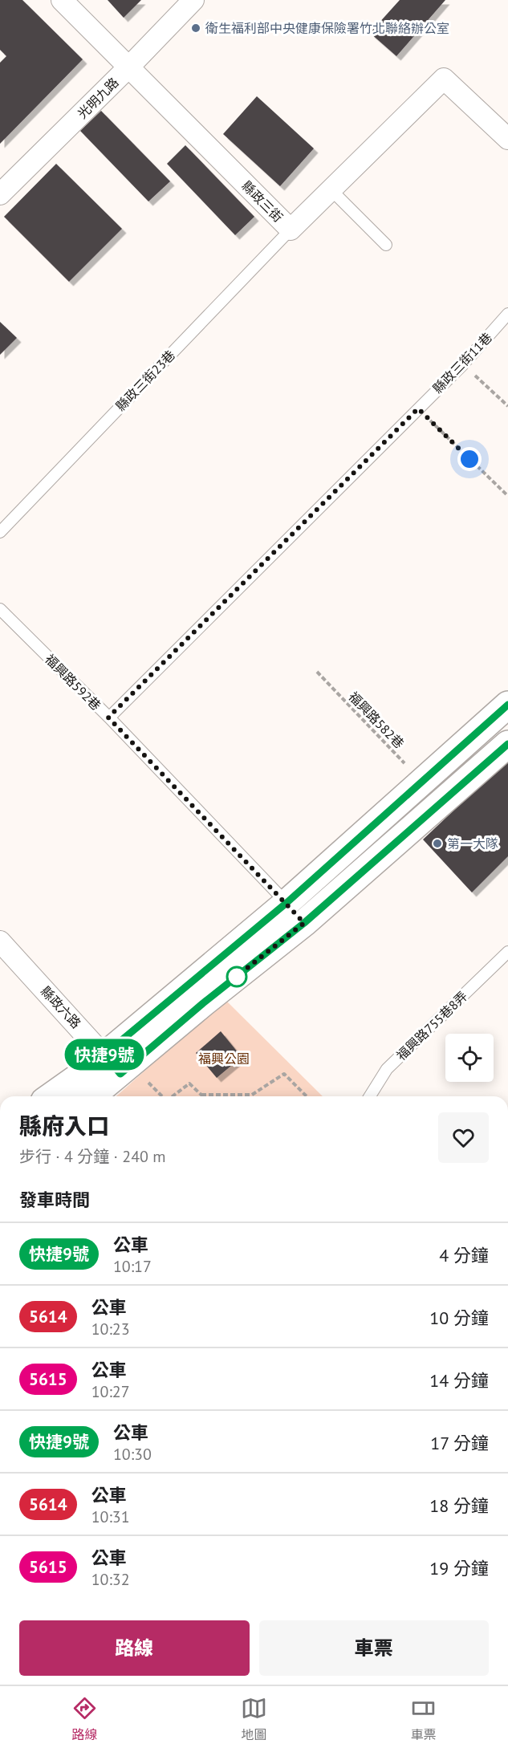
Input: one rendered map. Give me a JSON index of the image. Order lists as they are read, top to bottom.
{
  "streets": {
    "street": ["光明九路", "縣政三街", "縣政六路"],
    "lane": [
      "縣政三街11巷",
      "縣政三街23巷",
      "福興路592巷",
      "福興路755巷8弄"
    ],
    "path": ["福興路582巷"]
  },
  "crossings": [
    ["光明九路", "縣政三街"],
    ["縣政三街", "縣政三街23巷"],
    ["縣政三街11巷", "福興路592巷"]
  ],
  "parks": ["福興公園"],
  "places": ["衛生福利部中央健康保險署竹北聯絡辦公室", "第一大隊"],
  "lines": ["bus line 快捷9號"],
  "page": {
    "on_map": "快捷9號",
    "heading": [
      ["縣府入口", "步行 · 4 分鐘 · 240 m"],
      "發車時間"
    ],
    "list": [
      {
        "mark": "快捷9號",
        "name": "公車",
        "note": "10:17",
        "value": "4 分鐘"
      },
      {
        "mark": "5614",
        "name": "公車",
        "note": "10:23",
        "value": "10 分鐘"
      },
      {
        "mark": "5615",
        "name": "公車",
        "note": "10:27",
        "value": "14 分鐘"
      },
      {
        "mark": "快捷9號",
        "name": "公車",
        "note": "10:30",
        "value": "17 分鐘"
      },
      {
        "mark": "5614",
        "name": "公車",
        "note": "10:31",
        "value": "18 分鐘"
      },
      {
        "mark": "5615",
        "name": "公車",
        "note": "10:32",
        "value": "19 分鐘"
      }
    ],
    "buttons": ["路線", "車票"],
    "tabs": ["路線", "地圖", "車票"]
  }
}
